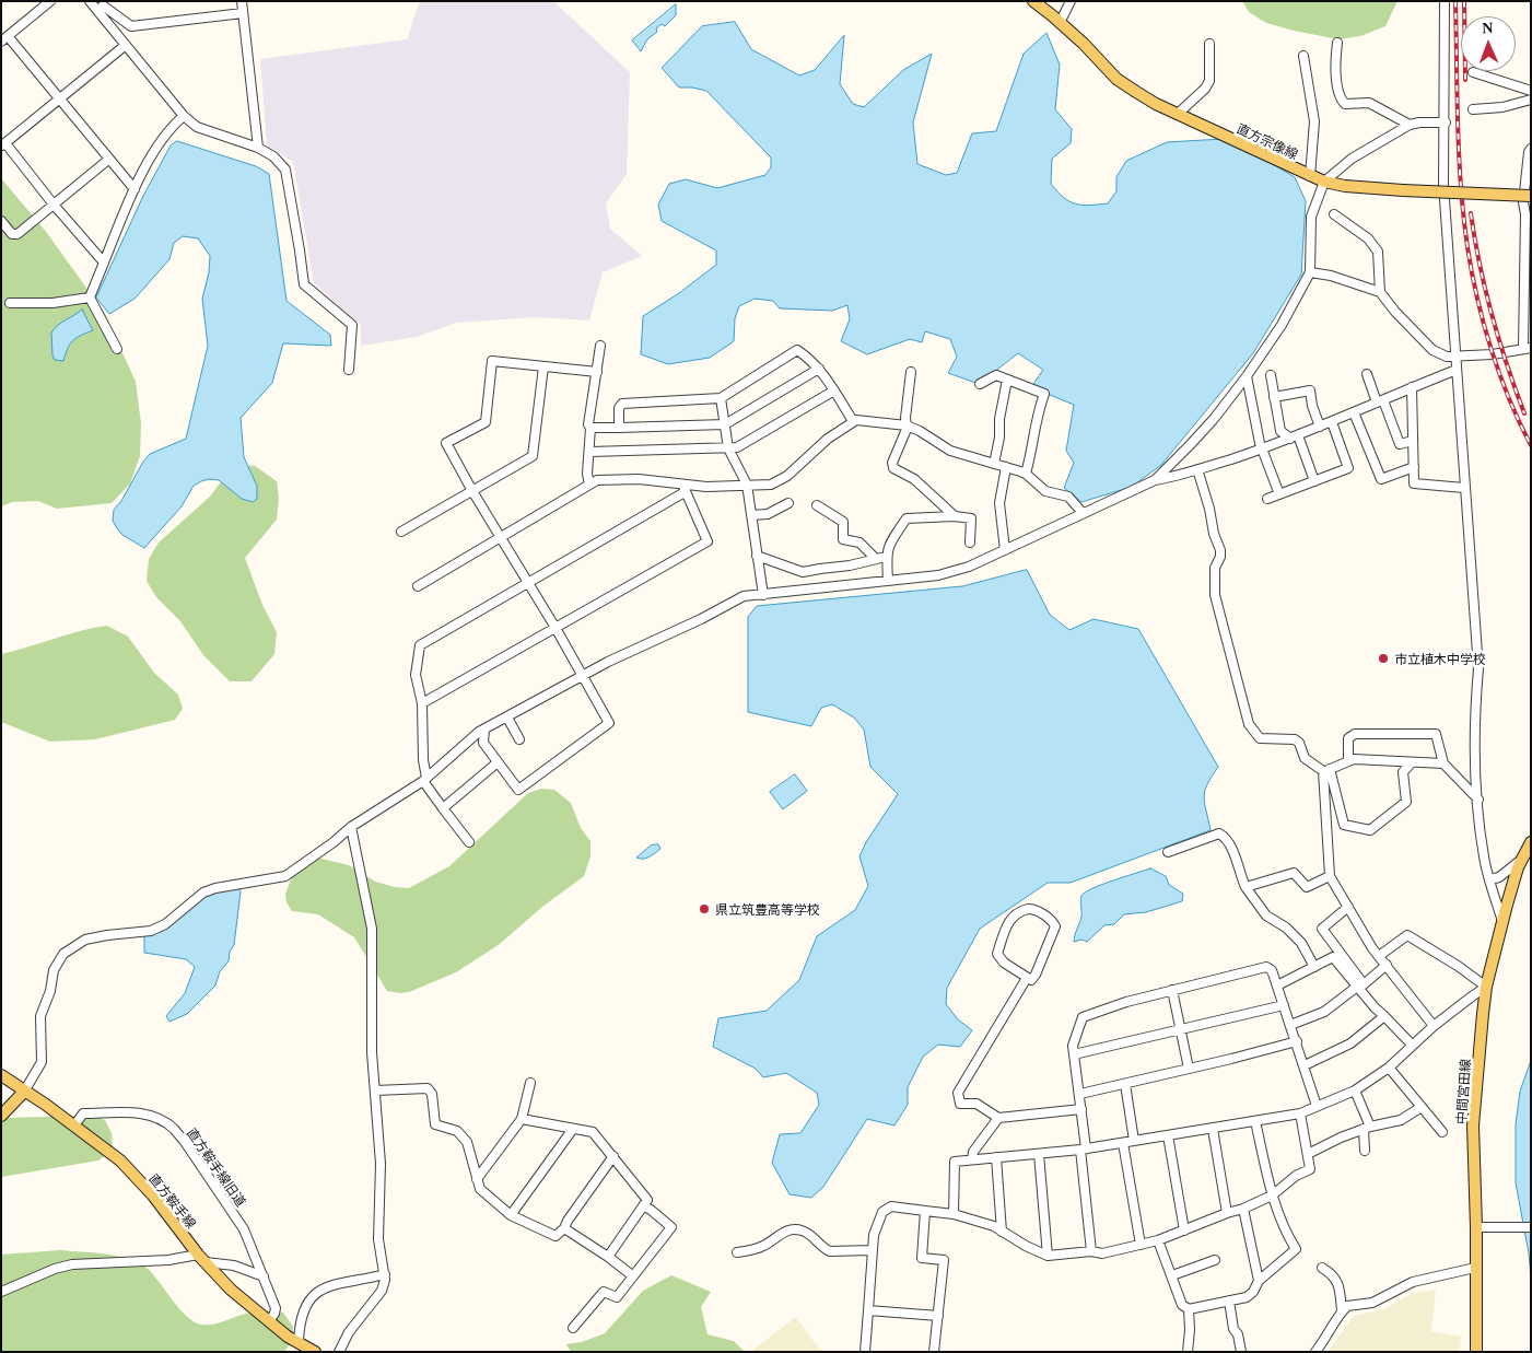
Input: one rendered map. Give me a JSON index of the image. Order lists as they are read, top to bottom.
{
  "streets": {
    "main road": ["直方宗像線", "中間宮田線", "直方鞍手線"],
    "street": ["直方鞍手線旧道"]
  },
  "crossings": [
    ["直方鞍手線旧道", "直方鞍手線"]
  ],
  "places": ["市立植木中学校", "県立筑豊高等学校"],
  "north": "top"
}
